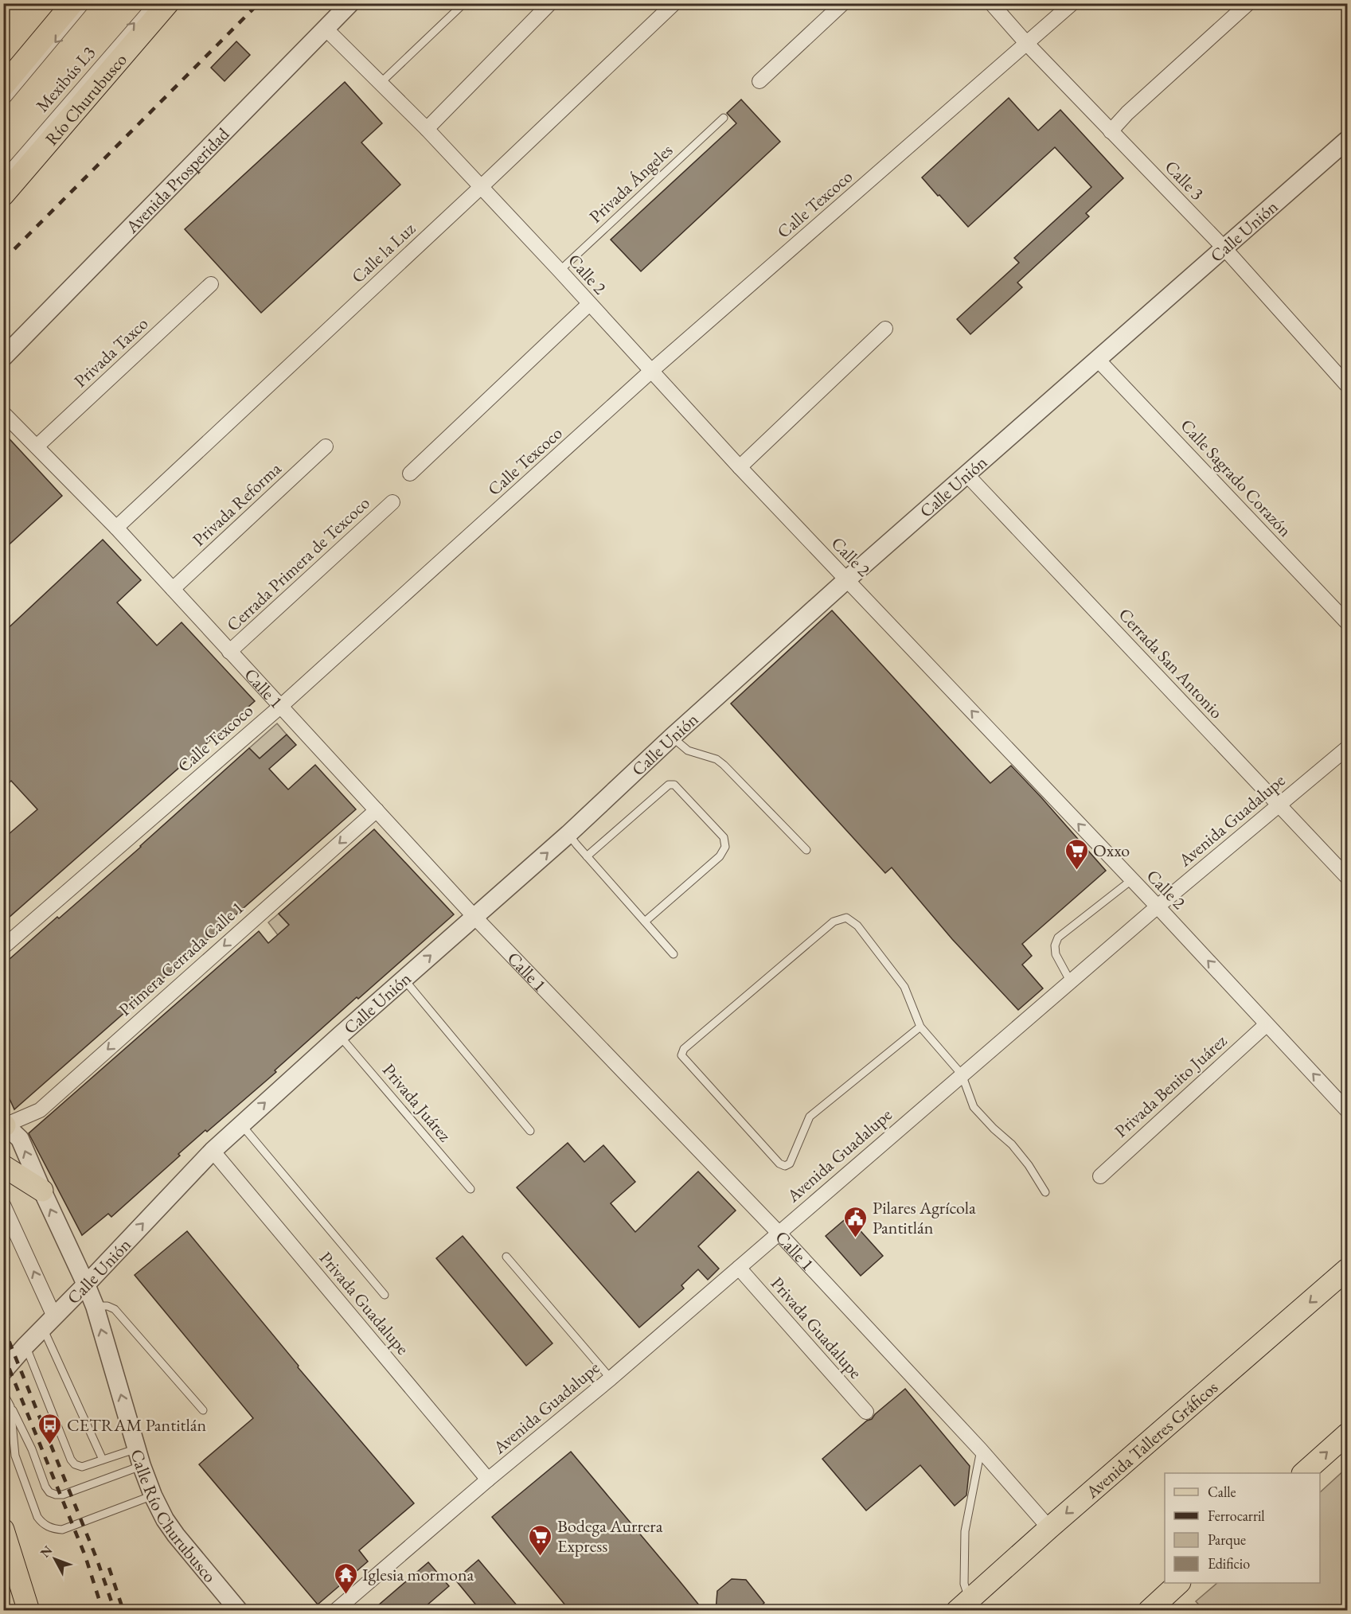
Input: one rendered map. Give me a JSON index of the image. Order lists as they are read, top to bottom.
{
  "streets": {
    "main road": ["Río Churubusco", "Avenida Talleres Gráficos"],
    "street": [
      "Calle 3",
      "Avenida Prosperidad",
      "Calle Texcoco",
      "Calle Unión",
      "Calle la Luz",
      "Calle 2",
      "Privada Taxco",
      "Calle Sagrado Corazón",
      "Privada Reforma",
      "Cerrada Primera de Texcoco",
      "Cerrada San Antonio",
      "Calle 1",
      "Avenida Guadalupe",
      "Primera Cerrada Calle 1",
      "Privada Benito Juárez",
      "Privada Guadalupe",
      "Calle Río Churubusco"
    ],
    "lane": ["Mexibús L3", "Privada Ángeles", "Privada Juárez"]
  },
  "crossings": [
    ["Calle 3", "Calle Texcoco"],
    ["Calle 3", "Calle Unión"],
    ["Avenida Prosperidad", "Calle 2"],
    ["Privada Ángeles", "Calle 2"],
    ["Calle Texcoco", "Calle 2"],
    ["Calle Texcoco", "Calle 1"],
    ["Calle Unión", "Calle 2"],
    ["Calle Unión", "Calle Sagrado Corazón"],
    ["Calle Unión", "Cerrada San Antonio"],
    ["Calle Unión", "Calle 1"],
    ["Calle Unión", "Privada Juárez"],
    ["Calle Unión", "Privada Guadalupe"],
    ["Calle Unión", "Calle Río Churubusco"],
    ["Calle la Luz", "Calle 2"],
    ["Calle la Luz", "Calle 1"],
    ["Calle 2", "Avenida Guadalupe"],
    ["Calle 2", "Privada Benito Juárez"],
    ["Privada Taxco", "Calle 1"],
    ["Privada Reforma", "Calle 1"],
    ["Cerrada Primera de Texcoco", "Calle 1"],
    ["Cerrada San Antonio", "Avenida Guadalupe"],
    ["Calle 1", "Avenida Guadalupe"],
    ["Calle 1", "Primera Cerrada Calle 1"],
    ["Calle 1", "Avenida Talleres Gráficos"],
    ["Avenida Guadalupe", "Privada Guadalupe"],
    ["Primera Cerrada Calle 1", "Calle Río Churubusco"]
  ],
  "one_way": ["Calle 2", "Primera Cerrada Calle 1", "Avenida Talleres Gráficos"],
  "places": {
    "supermarket": ["Oxxo", "Bodega Aurrera Express"],
    "public building": ["Pilares Agrícola Pantitlán"],
    "bus stop": ["CETRAM Pantitlán"],
    "temple": ["Iglesia mormona"]
  },
  "legend": [
    "Calle",
    "Ferrocarril",
    "Parque",
    "Edificio"
  ],
  "north": "top left"
}
